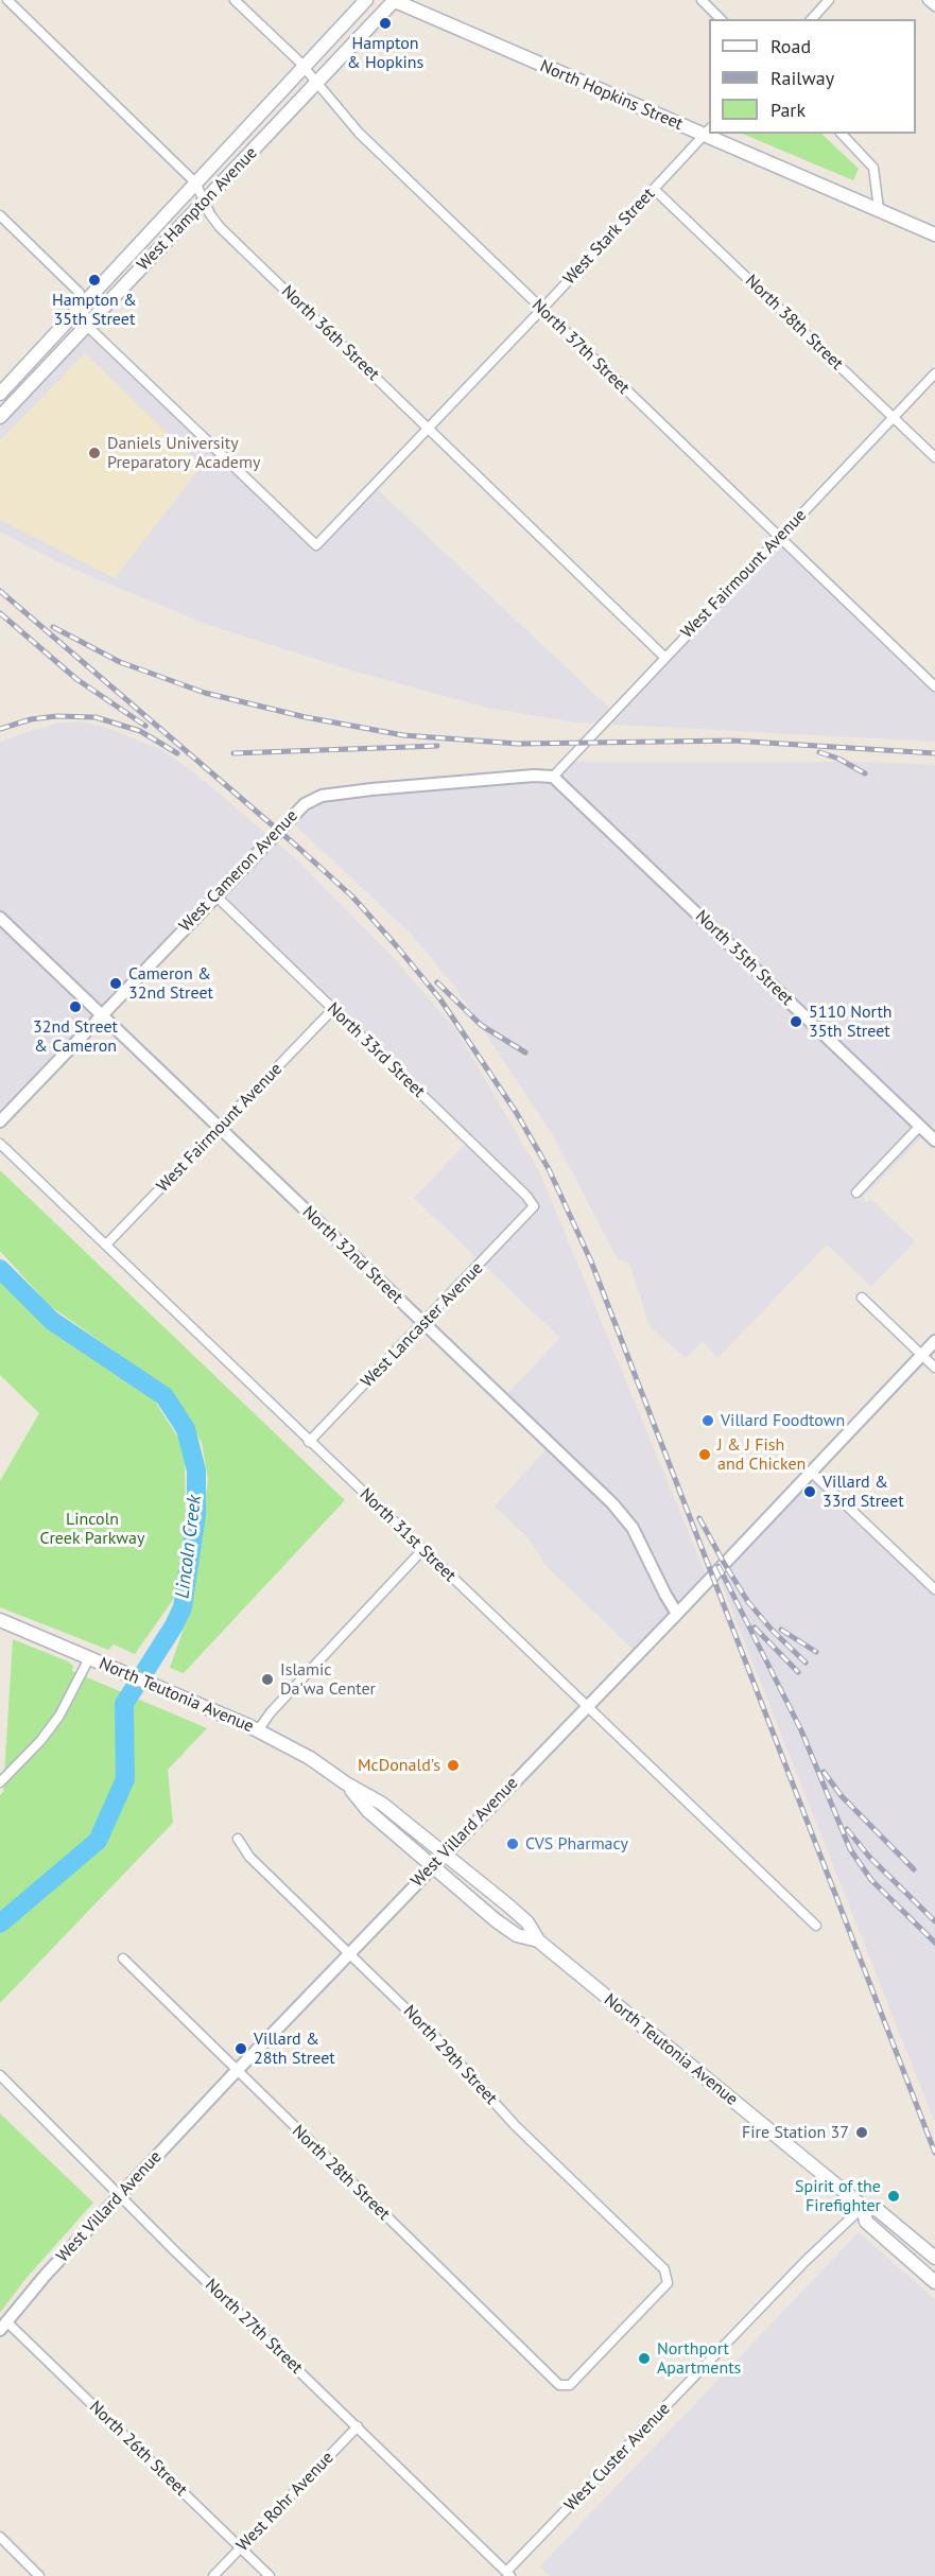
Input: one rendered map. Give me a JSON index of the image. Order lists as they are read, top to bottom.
{
  "streets": {
    "main road": ["North Hopkins Street", "West Hampton Avenue", "North Teutonia Avenue"],
    "street": [
      "West Stark Street",
      "North 38th Street",
      "North 36th Street",
      "North 37th Street",
      "West Fairmount Avenue",
      "West Cameron Avenue",
      "North 35th Street",
      "North 33rd Street",
      "North 32nd Street",
      "West Lancaster Avenue",
      "North 31st Street",
      "West Villard Avenue",
      "North 29th Street",
      "North 28th Street",
      "North 27th Street",
      "North 26th Street",
      "West Custer Avenue",
      "West Rohr Avenue"
    ]
  },
  "crossings": [
    ["North Hopkins Street", "West Hampton Avenue"],
    ["North Hopkins Street", "West Stark Street"],
    ["West Hampton Avenue", "West Stark Street"],
    ["West Hampton Avenue", "North 36th Street"],
    ["West Hampton Avenue", "North 37th Street"],
    ["West Stark Street", "North 38th Street"],
    ["West Stark Street", "North 36th Street"],
    ["West Stark Street", "North 37th Street"],
    ["North 38th Street", "West Fairmount Avenue"],
    ["North 36th Street", "West Fairmount Avenue"],
    ["North 37th Street", "West Fairmount Avenue"],
    ["West Fairmount Avenue", "West Cameron Avenue"],
    ["West Fairmount Avenue", "North 35th Street"],
    ["West Fairmount Avenue", "North 33rd Street"],
    ["West Fairmount Avenue", "North 32nd Street"],
    ["West Fairmount Avenue", "North 31st Street"],
    ["West Cameron Avenue", "North 35th Street"],
    ["West Cameron Avenue", "North 33rd Street"],
    ["West Cameron Avenue", "North 32nd Street"],
    ["North 33rd Street", "West Lancaster Avenue"],
    ["North 32nd Street", "West Lancaster Avenue"],
    ["North 32nd Street", "West Villard Avenue"],
    ["West Lancaster Avenue", "North 31st Street"],
    ["North 31st Street", "West Villard Avenue"],
    ["North Teutonia Avenue", "West Villard Avenue"],
    ["North Teutonia Avenue", "West Custer Avenue"],
    ["West Villard Avenue", "North 29th Street"],
    ["West Villard Avenue", "North 28th Street"],
    ["West Villard Avenue", "North 27th Street"],
    ["West Villard Avenue", "North 26th Street"],
    ["North 29th Street", "North 28th Street"],
    ["North 27th Street", "West Custer Avenue"],
    ["North 27th Street", "West Rohr Avenue"],
    ["North 26th Street", "West Rohr Avenue"]
  ],
  "water": ["Lincoln Creek"],
  "parks": ["Lincoln Creek Parkway"],
  "places": [
    "Hampton & Hopkins",
    "Hampton & 35th Street",
    "Daniels University Preparatory Academy",
    "Cameron & 32nd Street",
    "32nd Street & Cameron",
    "5110 North 35th Street",
    "Villard Foodtown",
    "J & J Fish and Chicken",
    "Villard & 33rd Street",
    "Islamic Da'wa Center",
    "McDonald's",
    "CVS Pharmacy",
    "Villard & 28th Street",
    "Fire Station 37",
    "Spirit of the Firefighter",
    "Northport Apartments"
  ],
  "legend": ["Road", "Railway", "Park"]
}
